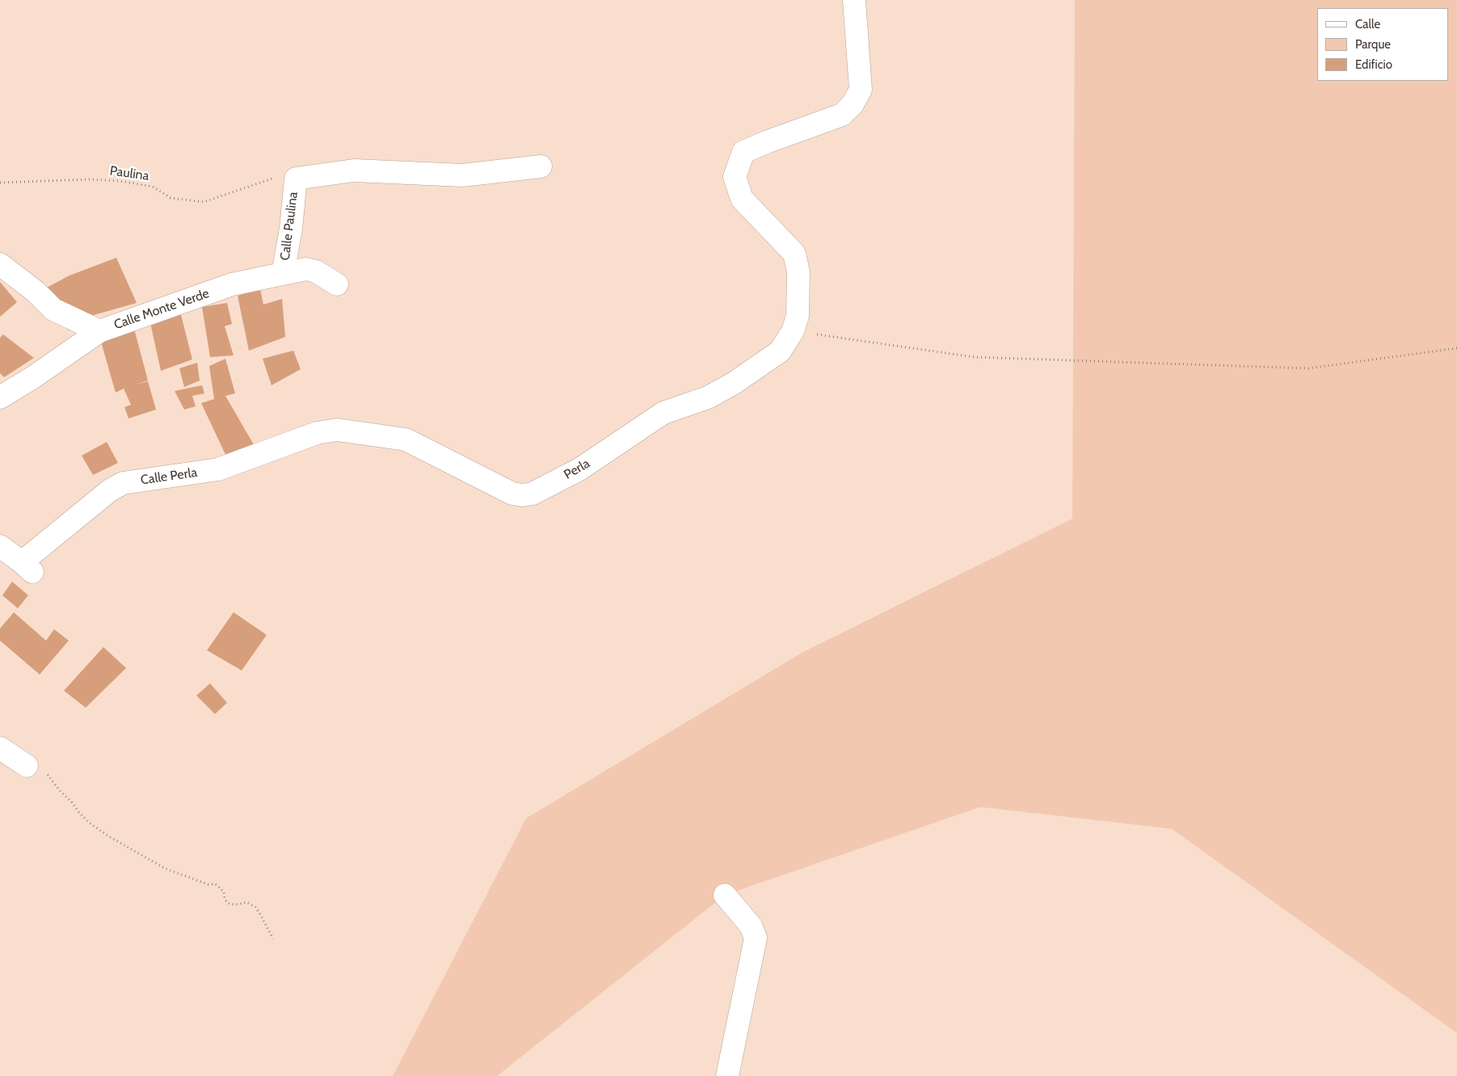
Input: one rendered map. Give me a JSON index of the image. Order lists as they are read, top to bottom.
{
  "streets": {
    "street": [
      "Calle Paulina",
      "Calle Monte Verde",
      "Perla",
      "Calle Perla"
    ],
    "path": ["Paulina"]
  },
  "crossings": [
    ["Paulina", "Calle Paulina"],
    ["Calle Paulina", "Calle Monte Verde"],
    ["Perla", "Calle Perla"]
  ],
  "legend": ["Calle", "Parque", "Edificio"]
}
